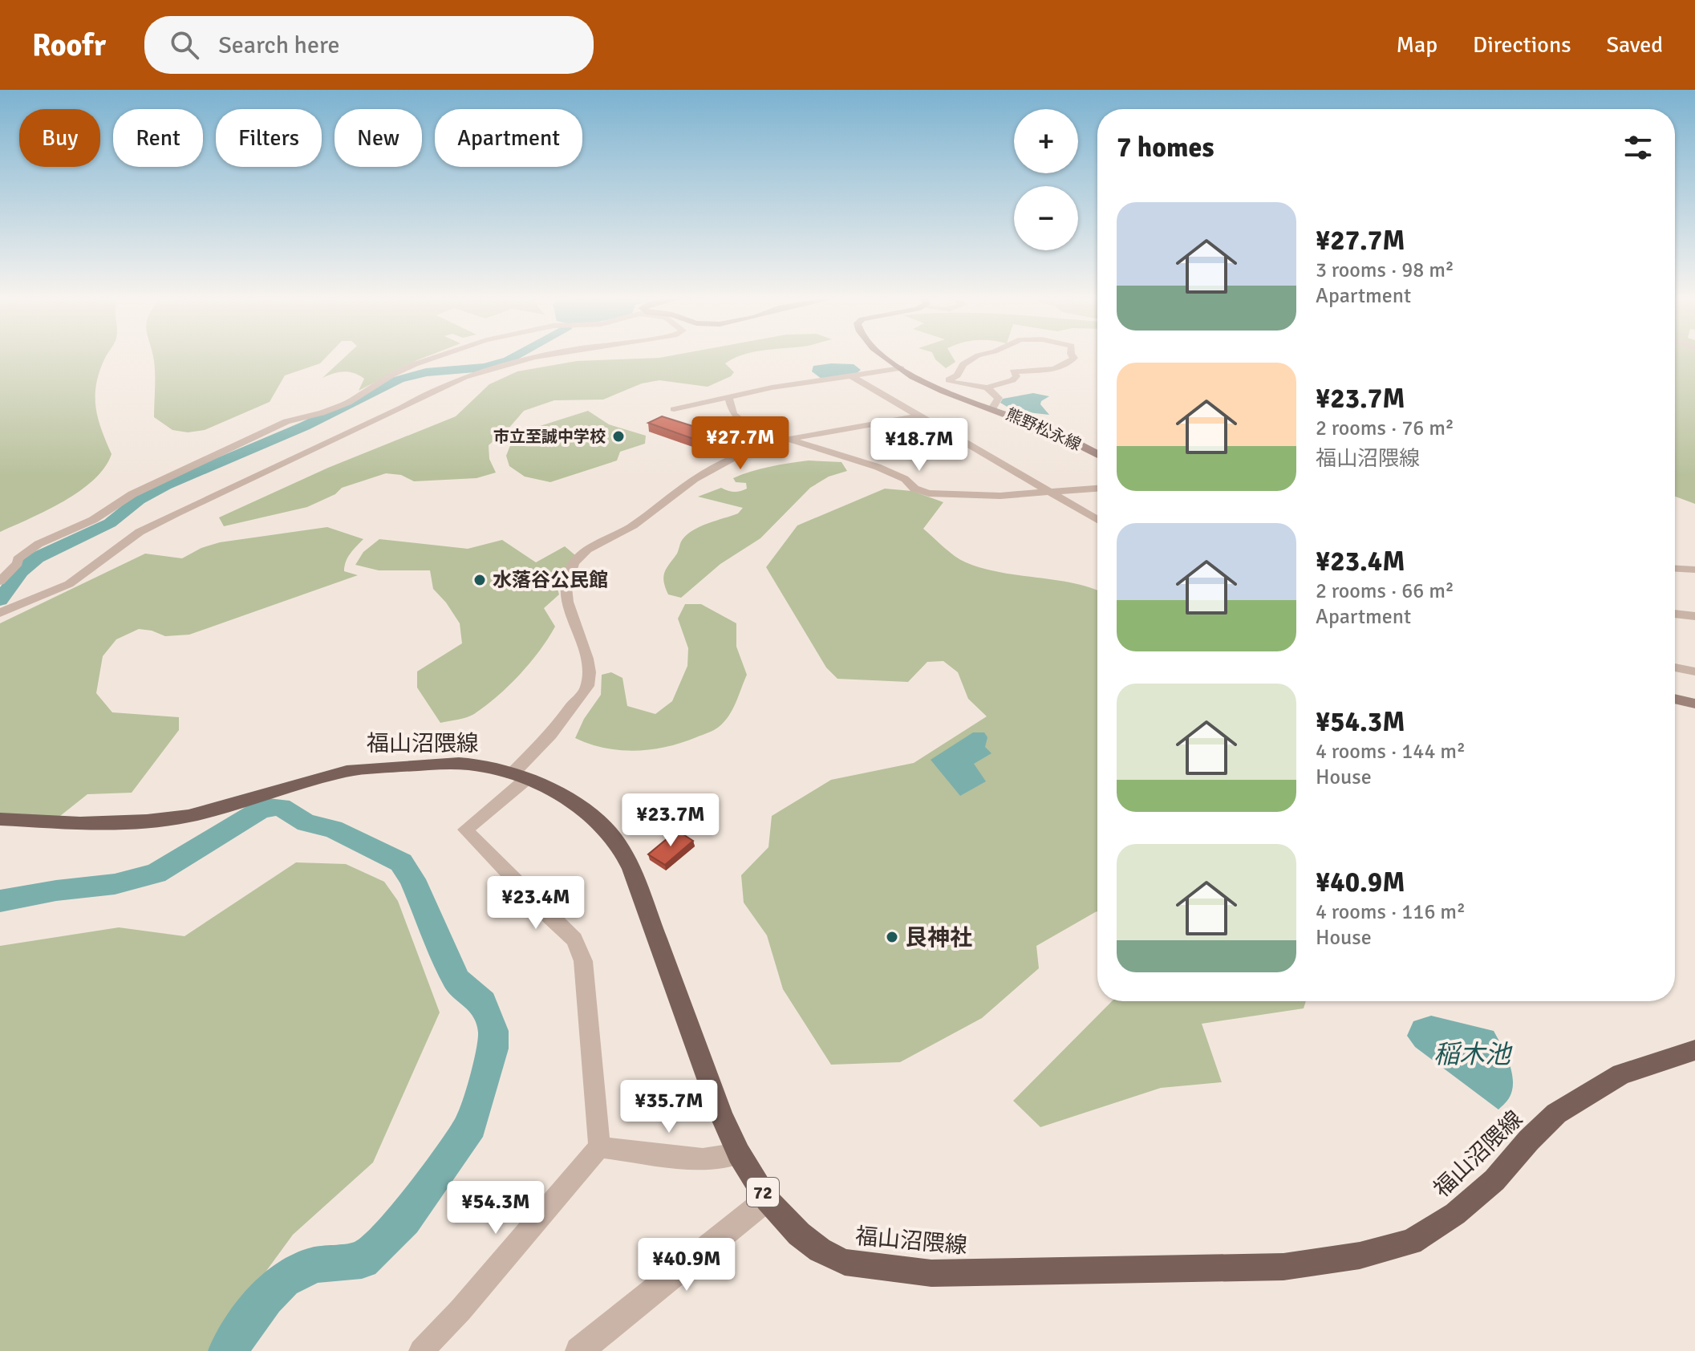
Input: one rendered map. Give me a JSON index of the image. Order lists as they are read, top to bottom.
{
  "streets": {
    "main road": ["熊野松永線", "福山沼隈線", "72"]
  },
  "water": ["稲木池"],
  "places": ["市立至誠中学校", "水落谷公民館", "艮神社"],
  "page": {
    "header": "Roofr",
    "search": "Search here",
    "nav": ["Map", "Directions", "Saved"],
    "map_buttons": ["+", "−"],
    "chip": [
      "Buy",
      "Rent",
      "Filters",
      "New",
      "Apartment"
    ],
    "heading": "7 homes",
    "list": [
      {
        "name": "¥27.7M",
        "note": "3 rooms · 98 m² · Apartment"
      },
      {
        "name": "¥23.7M",
        "note": "2 rooms · 76 m² · 福山沼隈線"
      },
      {
        "name": "¥23.4M",
        "note": "2 rooms · 66 m² · Apartment"
      },
      {
        "name": "¥54.3M",
        "note": "4 rooms · 144 m² · House"
      },
      {
        "name": "¥40.9M",
        "note": "4 rooms · 116 m² · House"
      }
    ],
    "price": [
      "¥27.7M",
      "¥18.7M",
      "¥23.7M",
      "¥23.4M",
      "¥35.7M",
      "¥54.3M",
      "¥40.9M"
    ]
  }
}
